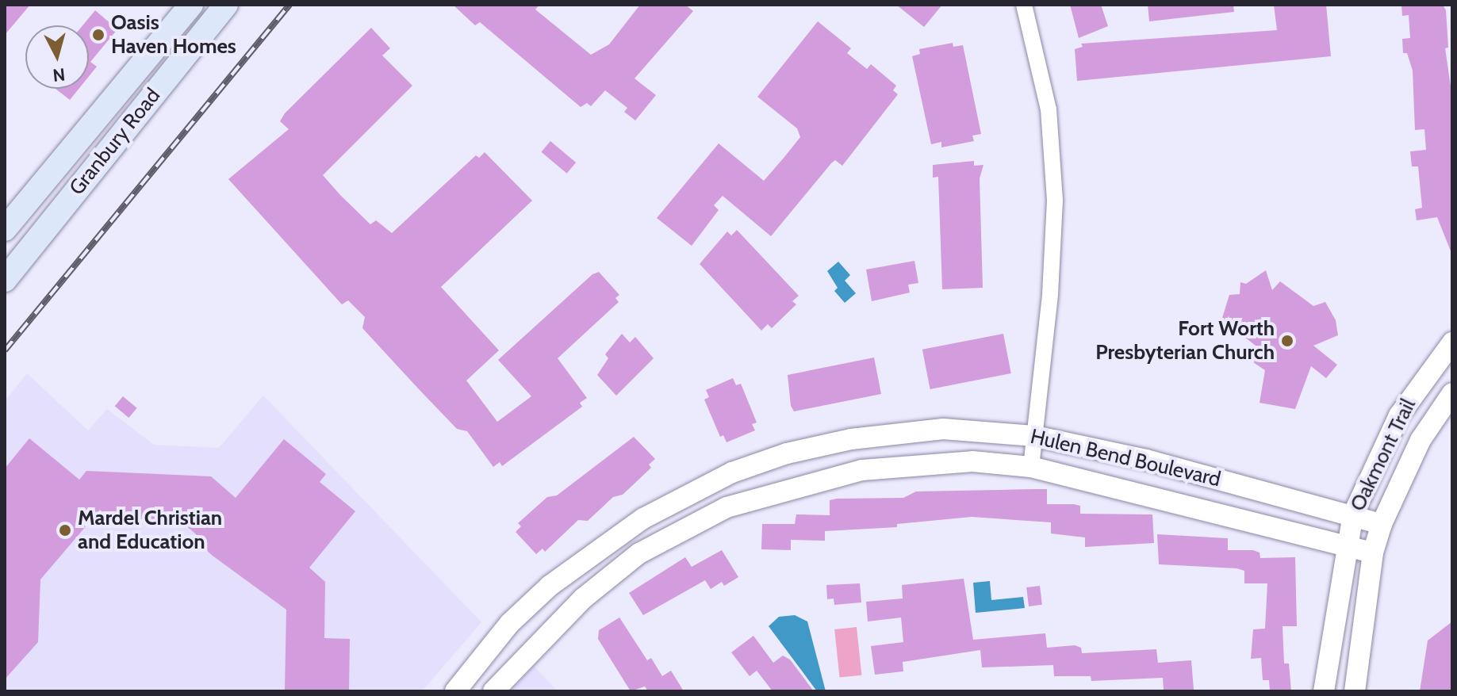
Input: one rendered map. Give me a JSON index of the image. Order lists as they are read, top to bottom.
{
  "streets": {
    "main road": ["Granbury Road"],
    "street": ["Oakmont Trail", "Hulen Bend Boulevard"]
  },
  "crossings": [
    ["Oakmont Trail", "Hulen Bend Boulevard"]
  ],
  "places": ["Oasis Haven Homes", "Fort Worth Presbyterian Church", "Mardel Christian and Education"],
  "north": "bottom"
}
